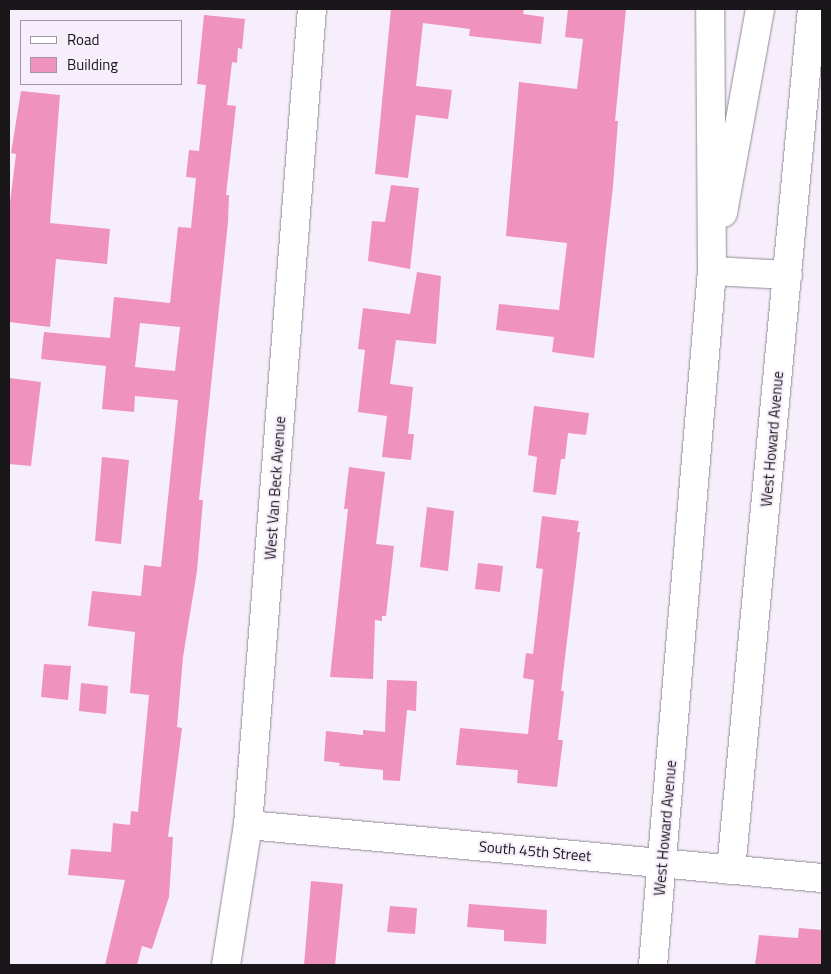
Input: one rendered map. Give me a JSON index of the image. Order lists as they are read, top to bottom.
{
  "streets": {
    "street": ["West Howard Avenue", "West Van Beck Avenue", "South 45th Street"]
  },
  "crossings": [
    ["West Howard Avenue", "South 45th Street"],
    ["West Van Beck Avenue", "South 45th Street"]
  ],
  "legend": ["Road", "Building"]
}
